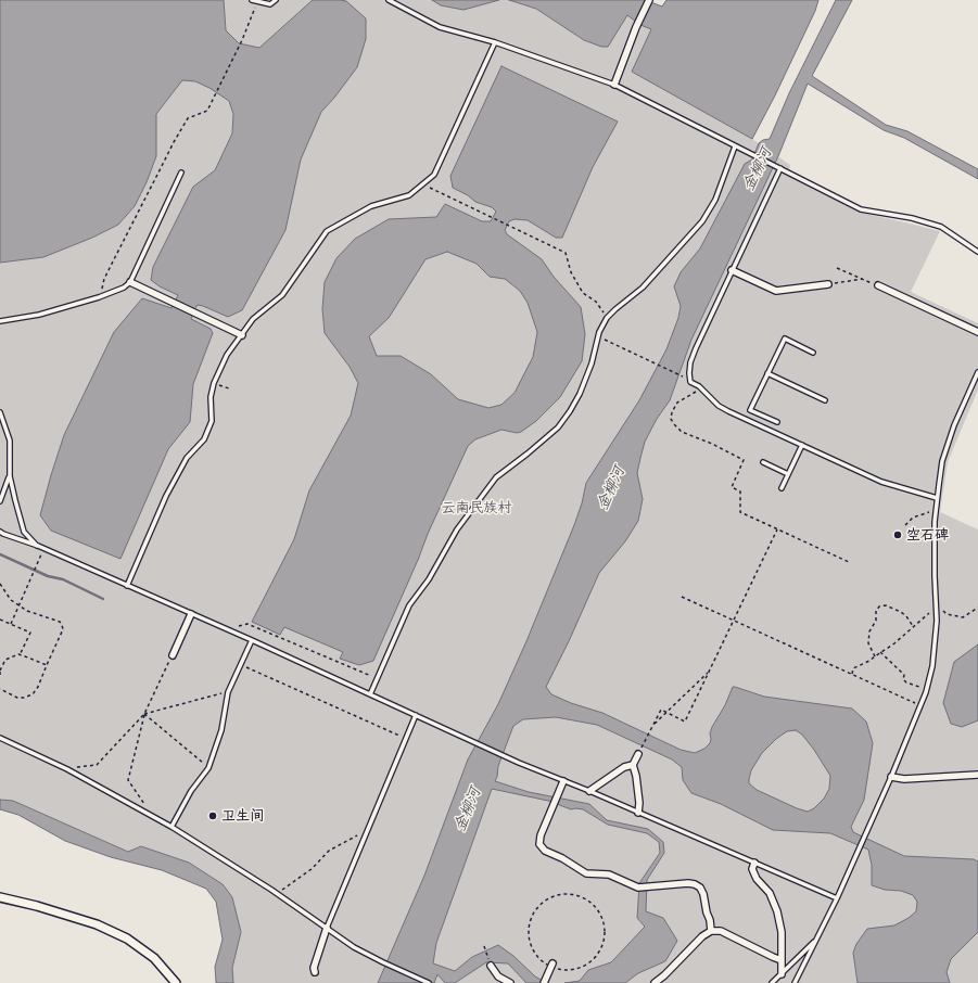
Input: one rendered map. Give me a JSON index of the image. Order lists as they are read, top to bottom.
{
  "water": ["金柳河"],
  "parks": ["云南民族村"],
  "places": ["空石碑", "卫生间"]
}
